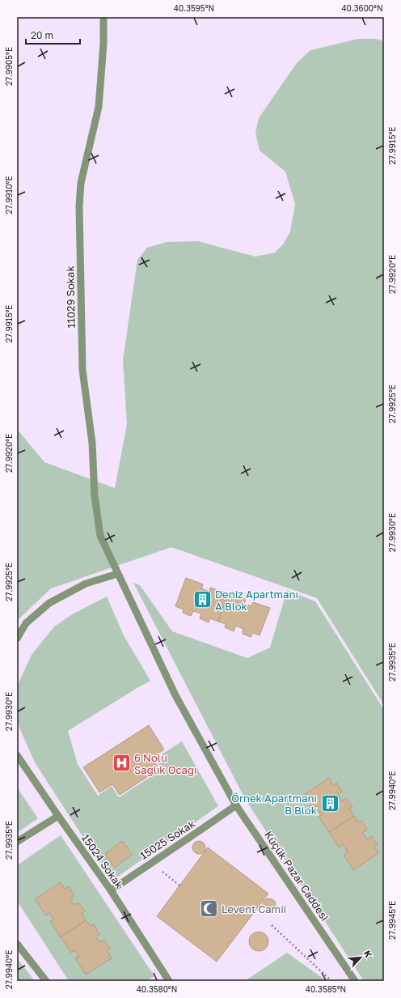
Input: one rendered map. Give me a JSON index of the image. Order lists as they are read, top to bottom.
{
  "streets": {
    "lane": [
      "11029 Sokak",
      "15025 Sokak",
      "15024 Sokak",
      "Küçük Pazar Caddesi"
    ]
  },
  "crossings": [
    ["11029 Sokak", "Küçük Pazar Caddesi"],
    ["15025 Sokak", "15024 Sokak"],
    ["15025 Sokak", "Küçük Pazar Caddesi"]
  ],
  "places": {
    "building": ["Deniz Apartmanı A Blok", "Örnek Apartmanı B Blok"],
    "hospital": ["6 Nolu Sağlık Ocağı"],
    "mosque": ["Levent Camii"]
  },
  "scale_bar": "20 m",
  "north": "top right",
  "coordinates": [
    "40.3595°N",
    "40.3600°N",
    "27.9905°E",
    "27.9915°E",
    "27.9910°E",
    "27.9920°E",
    "27.9925°E",
    "27.9930°E",
    "27.9935°E",
    "27.9940°E",
    "27.9945°E",
    "40.3580°N",
    "40.3585°N"
  ]
}
